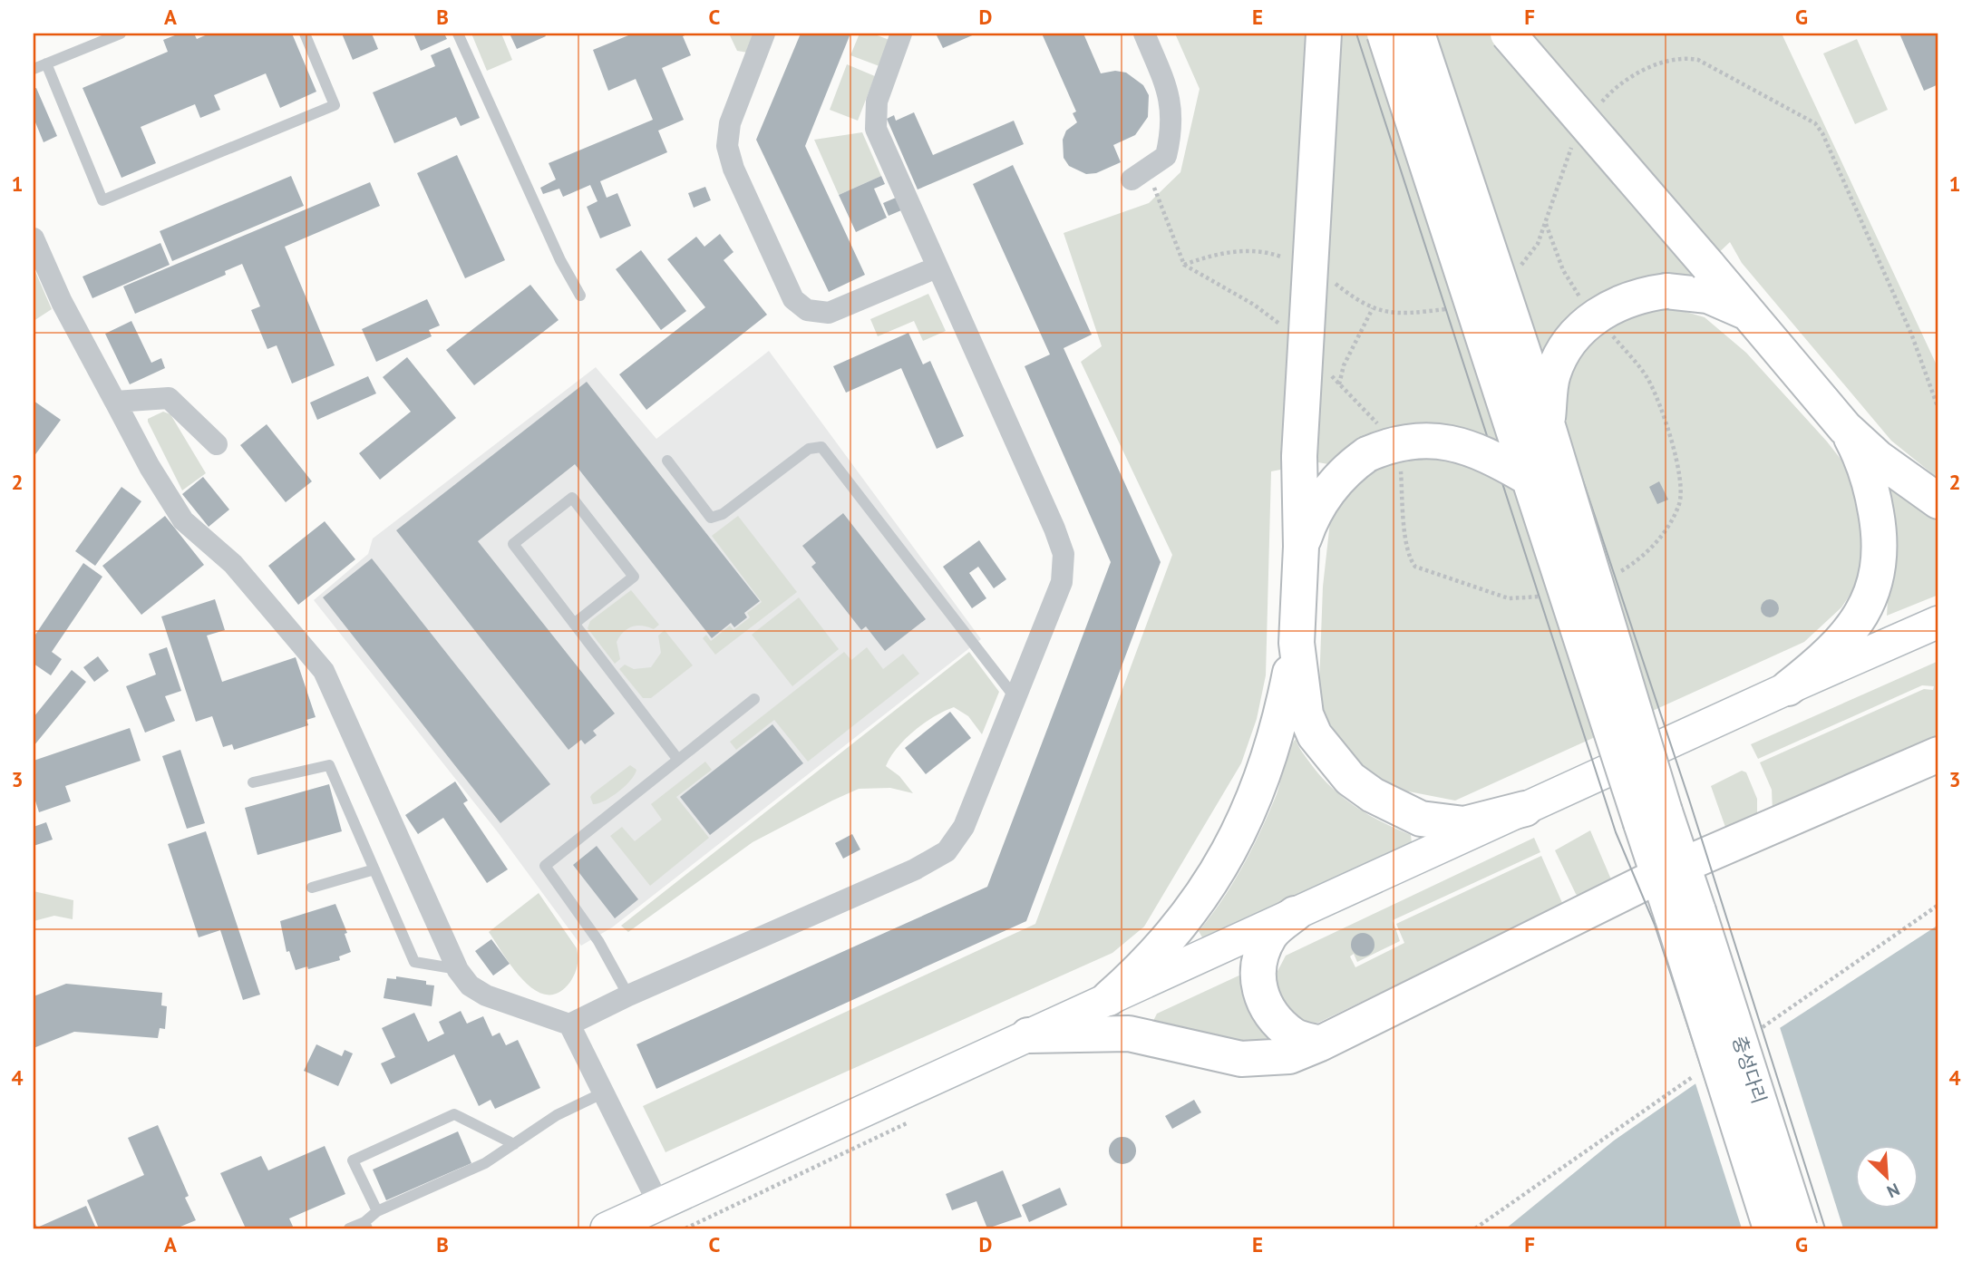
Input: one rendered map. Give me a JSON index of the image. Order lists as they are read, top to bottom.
{
  "streets": {
    "highway": ["충성다리"]
  },
  "north": "bottom right",
  "grid": {
    "columns": [
      "A",
      "B",
      "C",
      "D",
      "E",
      "F",
      "G"
    ],
    "rows": [
      "1",
      "2",
      "3",
      "4"
    ]
  }
}
